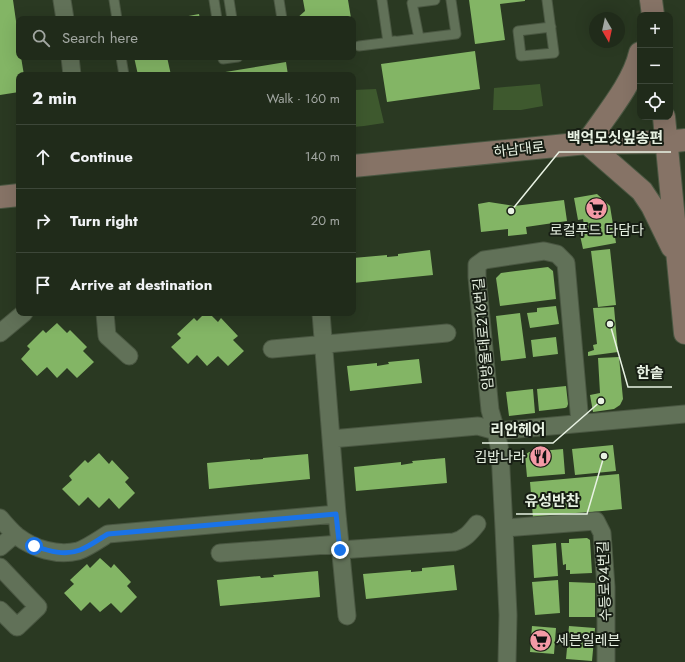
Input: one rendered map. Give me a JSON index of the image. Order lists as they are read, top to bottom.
{
  "streets": {
    "main road": ["하남대로"],
    "street": ["임방울대로216번길", "수등로94번길"]
  },
  "places": {
    "supermarket": ["로컬푸드 다담다", "세븐일레븐"],
    "other": [
      "백억모싯잎송편",
      "한솥",
      "리안헤어",
      "유성반찬"
    ],
    "restaurant": ["김밥나라"]
  },
  "north": "bottom",
  "page": {
    "map_buttons": ["+", "−"],
    "search": "Search here",
    "heading": ["2 min", "Walk · 160 m"],
    "list": [
      ["Continue", "140 m"],
      ["Turn right", "20 m"],
      "Arrive at destination"
    ]
  }
}
